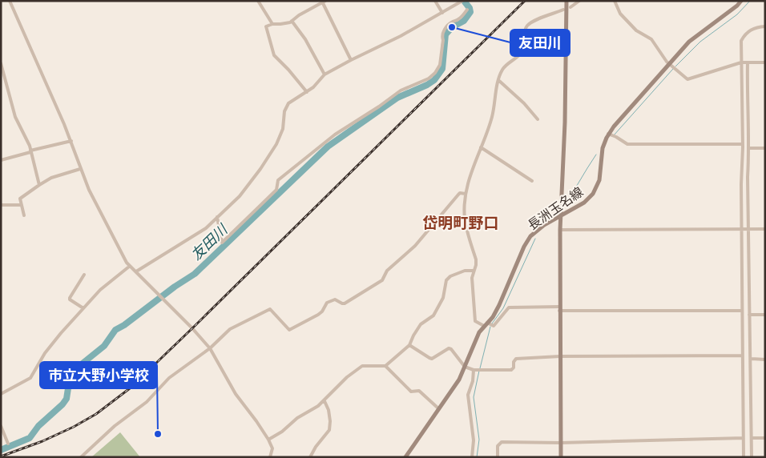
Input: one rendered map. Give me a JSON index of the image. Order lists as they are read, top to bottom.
{
  "streets": {
    "main road": ["長洲玉名線"]
  },
  "districts": ["岱明町野口"],
  "water": ["友田川"],
  "places": ["友田川", "市立大野小学校"]
}
